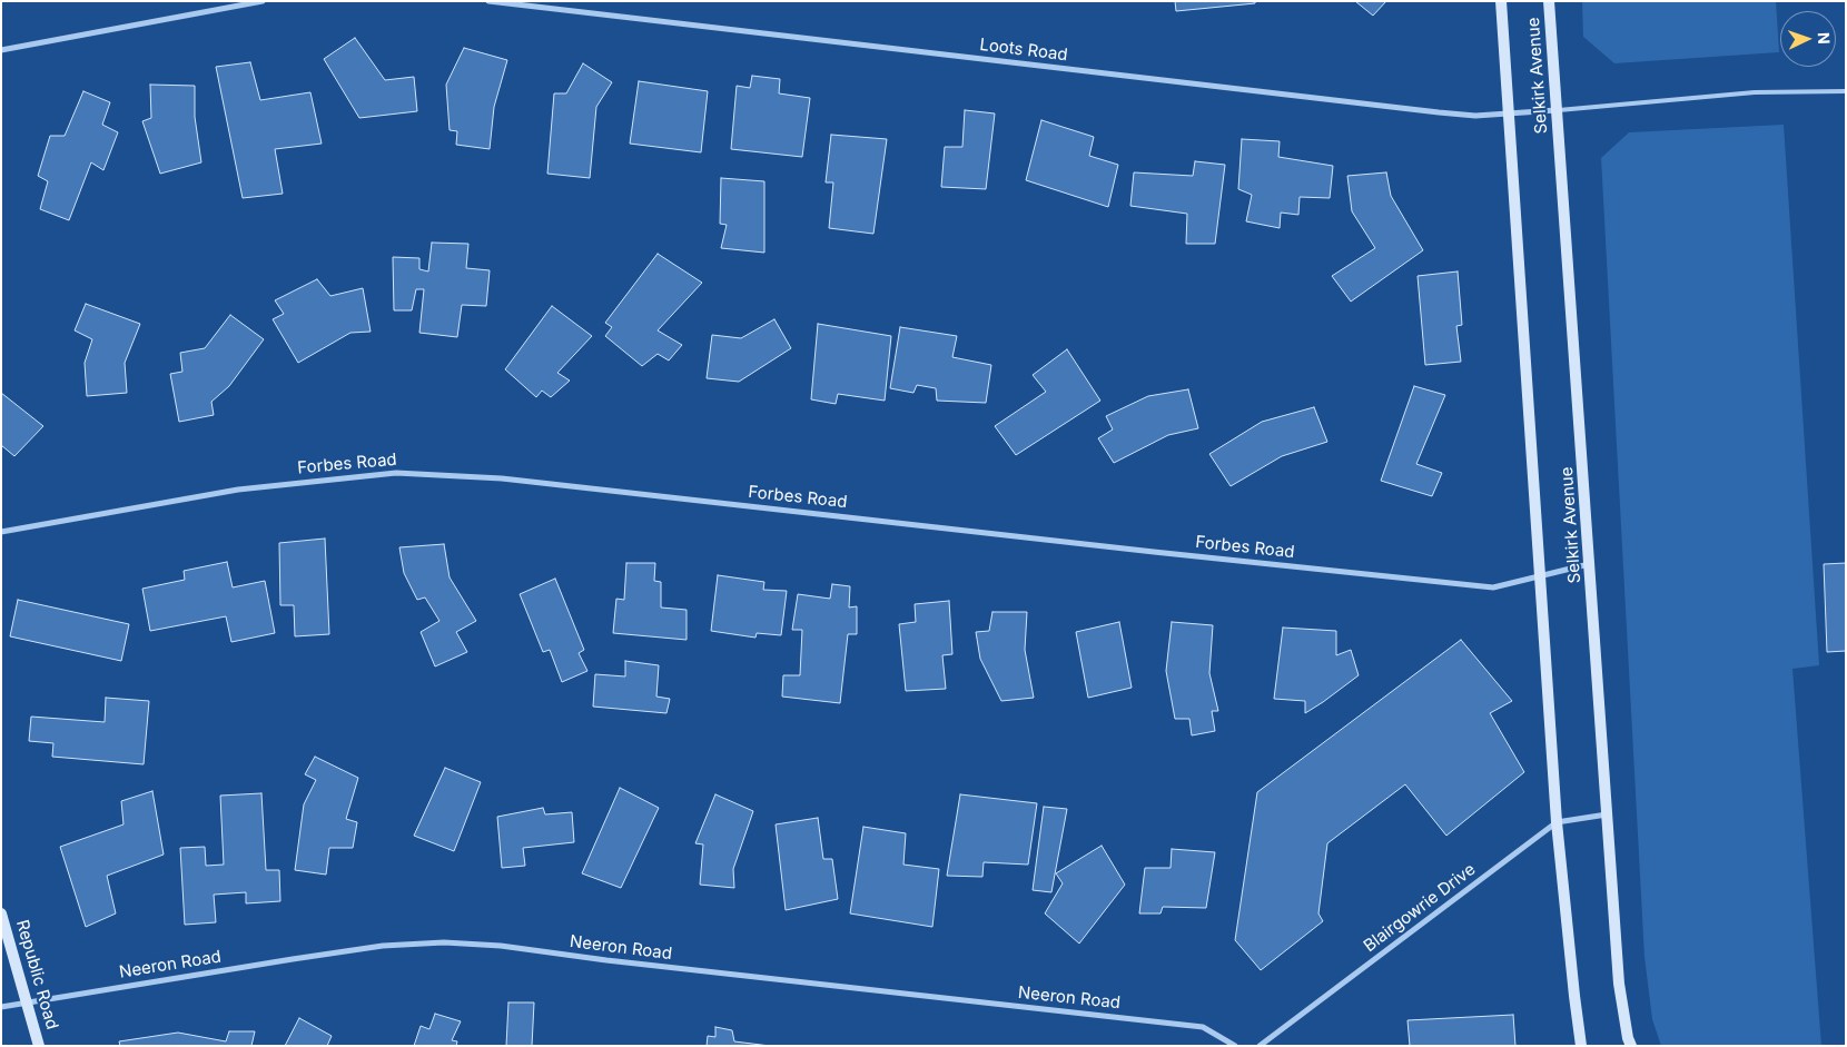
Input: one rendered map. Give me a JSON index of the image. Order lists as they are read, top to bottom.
{
  "streets": {
    "street": [
      "Loots Road",
      "Selkirk Avenue",
      "Forbes Road",
      "Blairgowrie Drive",
      "Neeron Road",
      "Republic Road"
    ]
  },
  "crossings": [
    ["Loots Road", "Selkirk Avenue"],
    ["Selkirk Avenue", "Forbes Road"],
    ["Selkirk Avenue", "Blairgowrie Drive"],
    ["Neeron Road", "Republic Road"]
  ],
  "north": "right"
}
